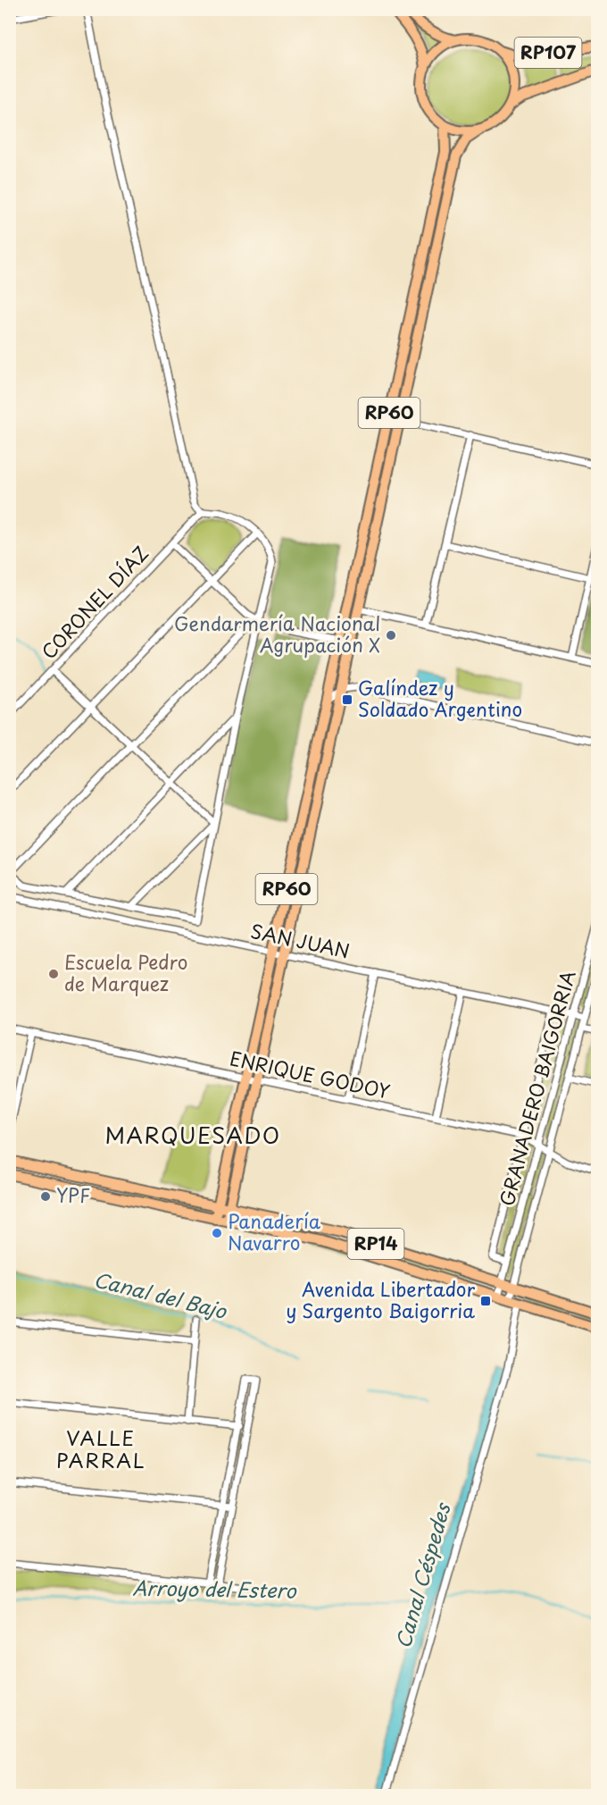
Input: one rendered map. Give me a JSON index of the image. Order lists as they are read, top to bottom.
{
  "streets": {
    "main road": ["RP107", "RP60", "RP14"],
    "street": [
      "CORONEL DÍAZ",
      "SAN JUAN",
      "ENRIQUE GODOY",
      "GRANADERO BAIGORRIA"
    ]
  },
  "crossings": [
    ["RP107", "RP60"],
    ["RP60", "SAN JUAN"],
    ["RP60", "ENRIQUE GODOY"],
    ["RP60", "RP14"],
    ["SAN JUAN", "GRANADERO BAIGORRIA"],
    ["ENRIQUE GODOY", "GRANADERO BAIGORRIA"],
    ["GRANADERO BAIGORRIA", "RP14"]
  ],
  "districts": ["MARQUESADO", "VALLE PARRAL"],
  "water": ["Canal del Bajo", "Canal Céspedes", "Arroyo del Estero"],
  "places": {
    "other": [
      "Gendarmería Nacional Agrupación X",
      "Escuela Pedro de Marquez",
      "YPF",
      "Panadería Navarro"
    ],
    "transit": ["Galíndez y Soldado Argentino", "Avenida Libertador y Sargento Baigorria"]
  }
}
